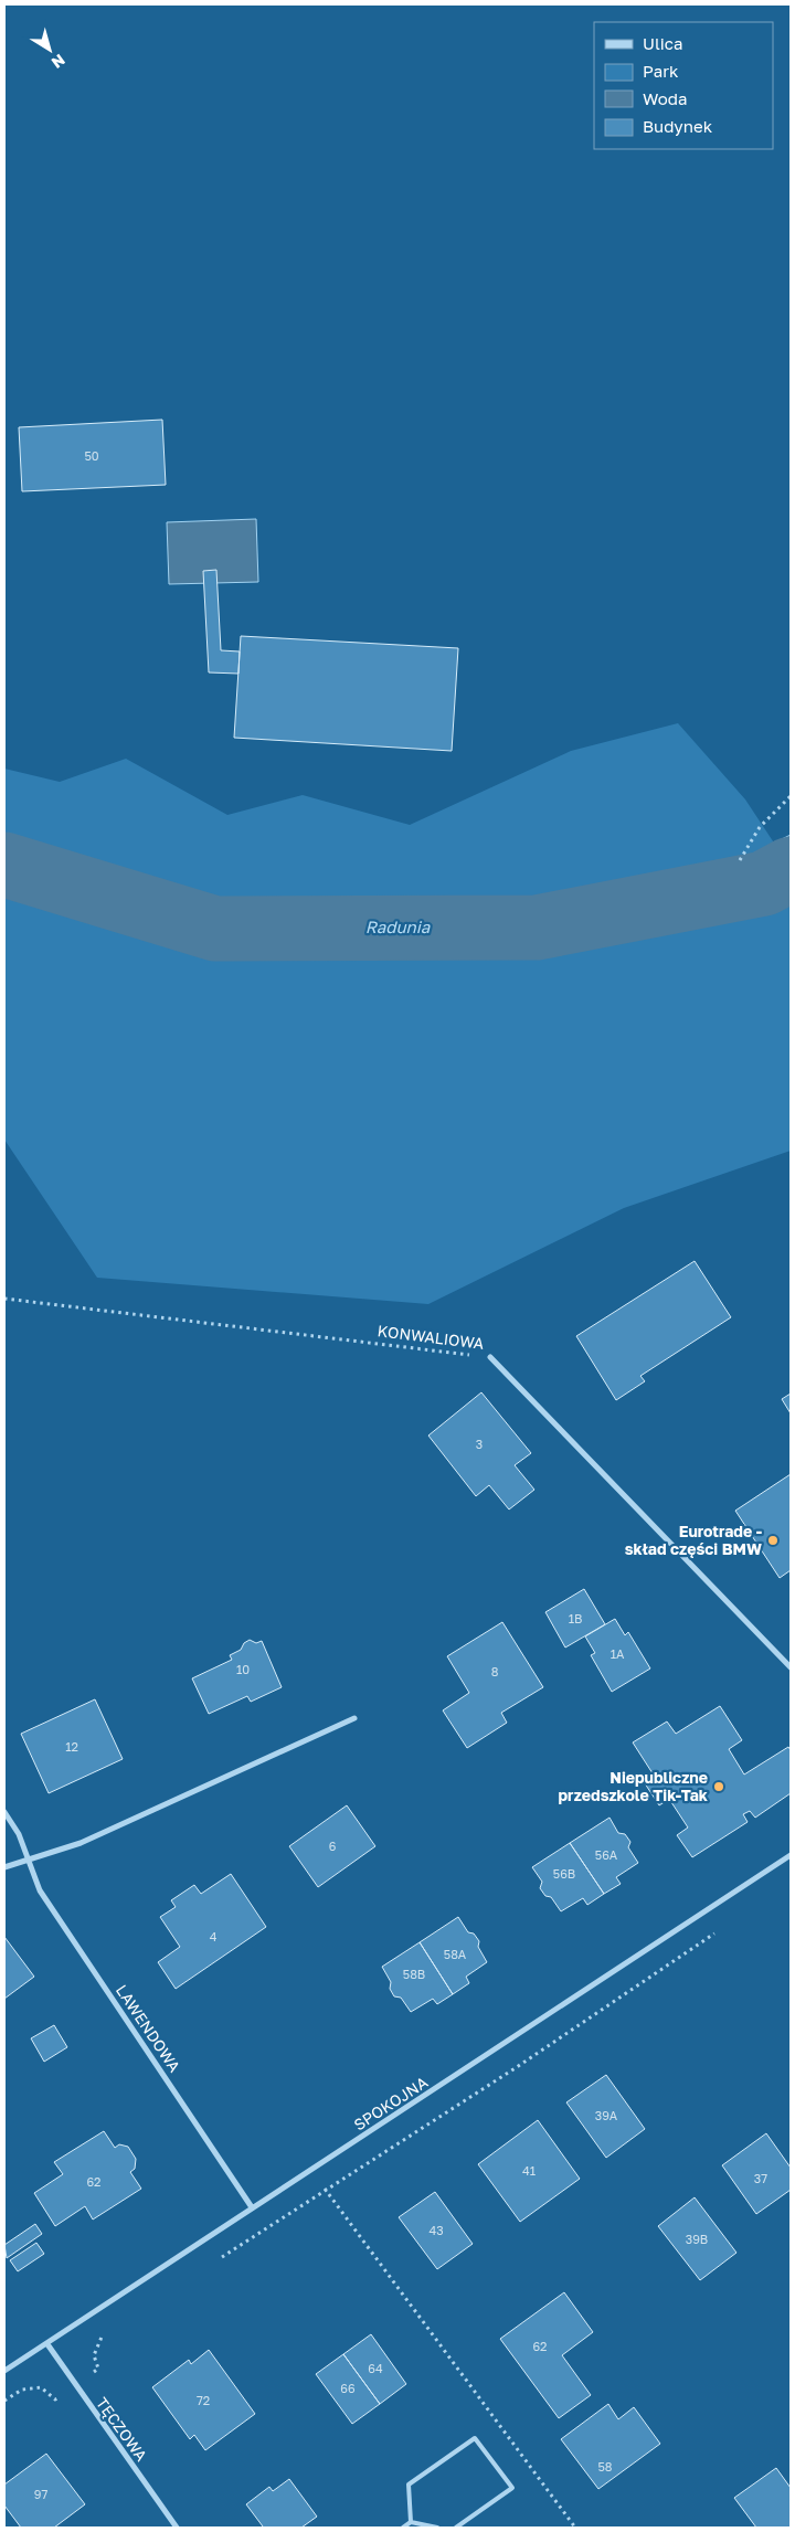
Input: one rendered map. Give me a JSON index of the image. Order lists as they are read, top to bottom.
{
  "streets": {
    "street": [
      "KONWALIOWA",
      "LAWENDOWA",
      "SPOKOJNA",
      "TĘCZOWA"
    ]
  },
  "crossings": [
    ["LAWENDOWA", "SPOKOJNA"],
    ["SPOKOJNA", "TĘCZOWA"]
  ],
  "water": ["Radunia"],
  "places": ["Eurotrade - skład części BMW", "Niepubliczne przedszkole Tik-Tak"],
  "house_numbers": [
    "50",
    "3",
    "1B",
    "1A",
    "10",
    "8",
    "12",
    "6",
    "56A",
    "56B",
    "4",
    "58A",
    "58B",
    "39A",
    "41",
    "37",
    "62",
    "43",
    "39B",
    "62",
    "64",
    "66",
    "72",
    "58",
    "97"
  ],
  "legend": [
    "Ulica",
    "Park",
    "Woda",
    "Budynek"
  ],
  "north": "bottom right"
}
